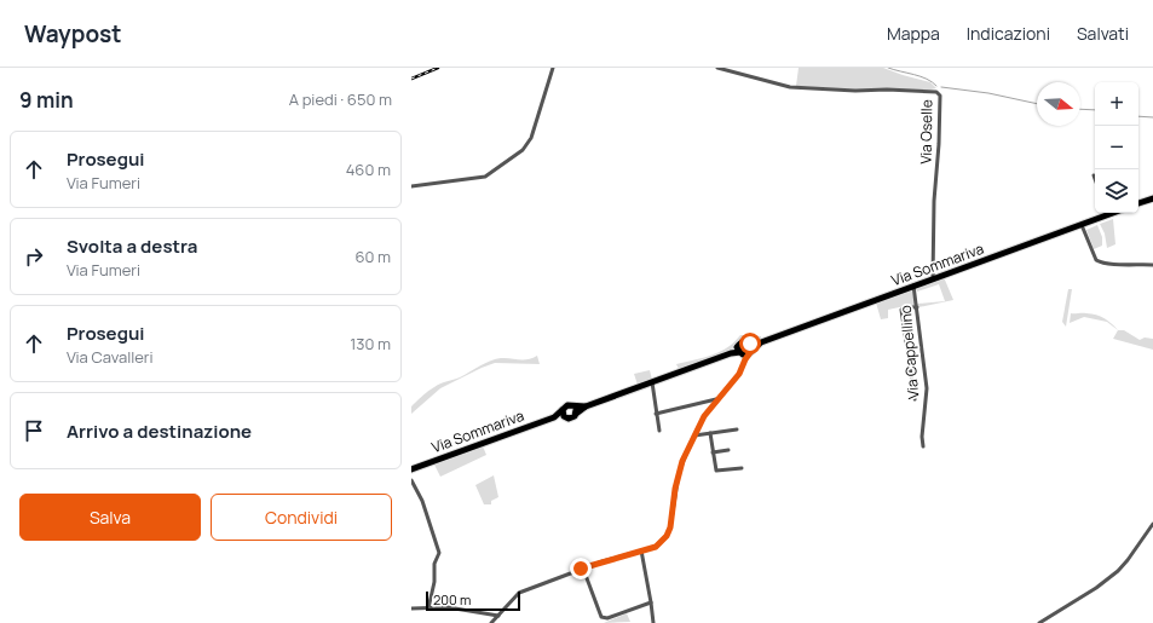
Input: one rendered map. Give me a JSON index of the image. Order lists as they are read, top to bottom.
{
  "streets": {
    "main road": ["Via Sommariva"],
    "street": ["Via Oselle", "Via Cappellino"]
  },
  "crossings": [
    ["Via Oselle", "Via Sommariva"],
    ["Via Sommariva", "Via Cappellino"]
  ],
  "scale_bar": "200 m",
  "north": "right",
  "page": {
    "header": "Waypost",
    "nav": ["Mappa", "Indicazioni", "Salvati"],
    "heading": ["9 min", "A piedi · 650 m"],
    "map_buttons": ["+", "−"],
    "list": [
      ["Prosegui", "Via Fumeri", "460 m"],
      ["Svolta a destra", "Via Fumeri", "60 m"],
      ["Prosegui", "Via Cavalleri", "130 m"],
      "Arrivo a destinazione"
    ],
    "buttons": ["Salva", "Condividi"],
    "scale": "200 m"
  }
}
